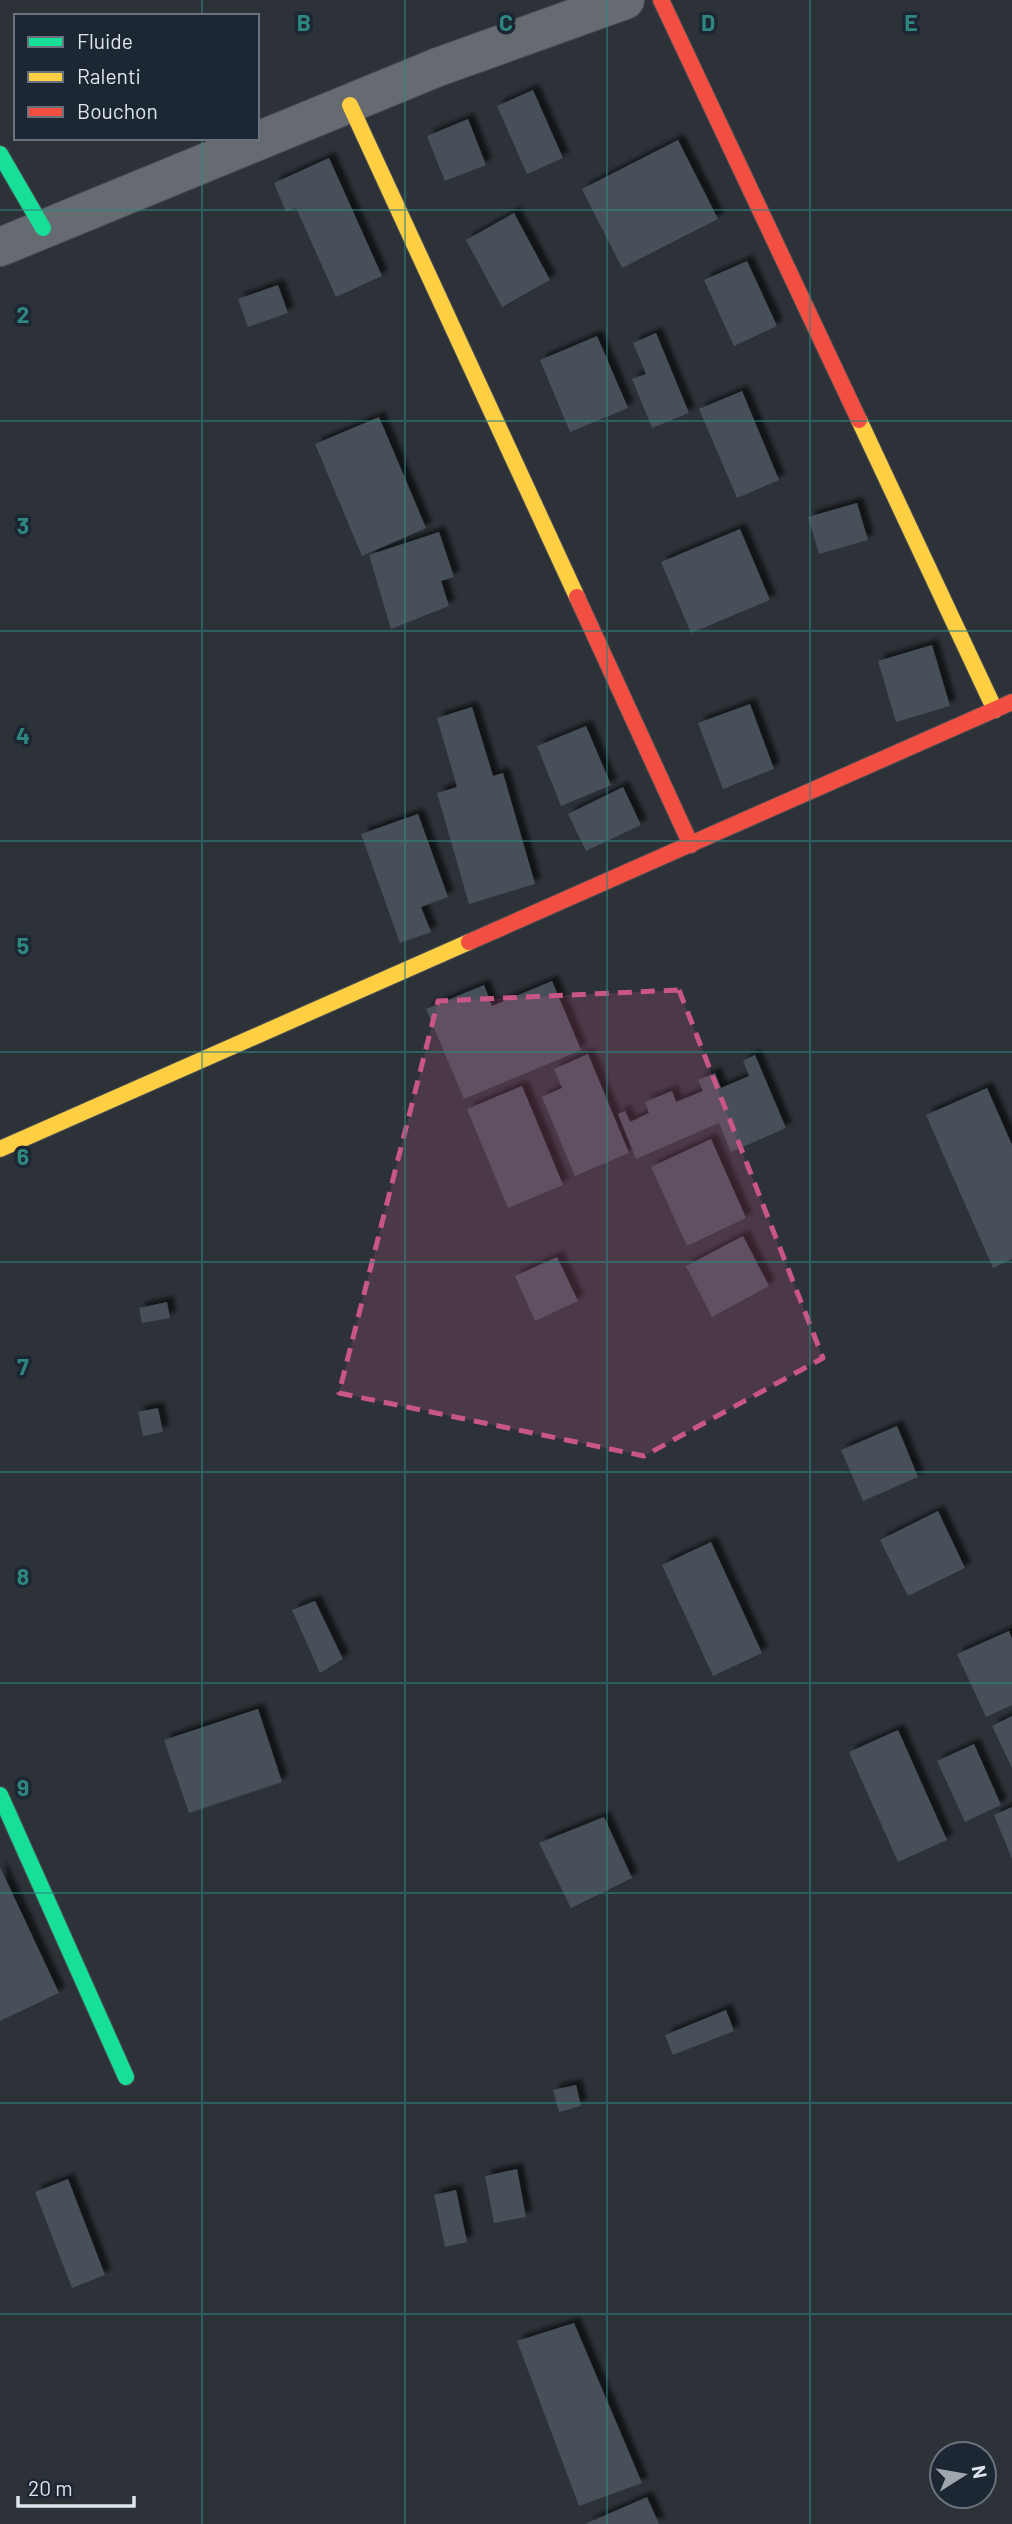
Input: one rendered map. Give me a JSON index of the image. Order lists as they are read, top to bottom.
{
  "legend": ["Fluide", "Ralenti", "Bouchon"],
  "scale_bar": "20 m",
  "north": "right",
  "grid": {
    "columns": [
      "B",
      "C",
      "D",
      "E"
    ],
    "rows": [
      "2",
      "3",
      "4",
      "5",
      "6",
      "7",
      "8",
      "9"
    ]
  }
}
